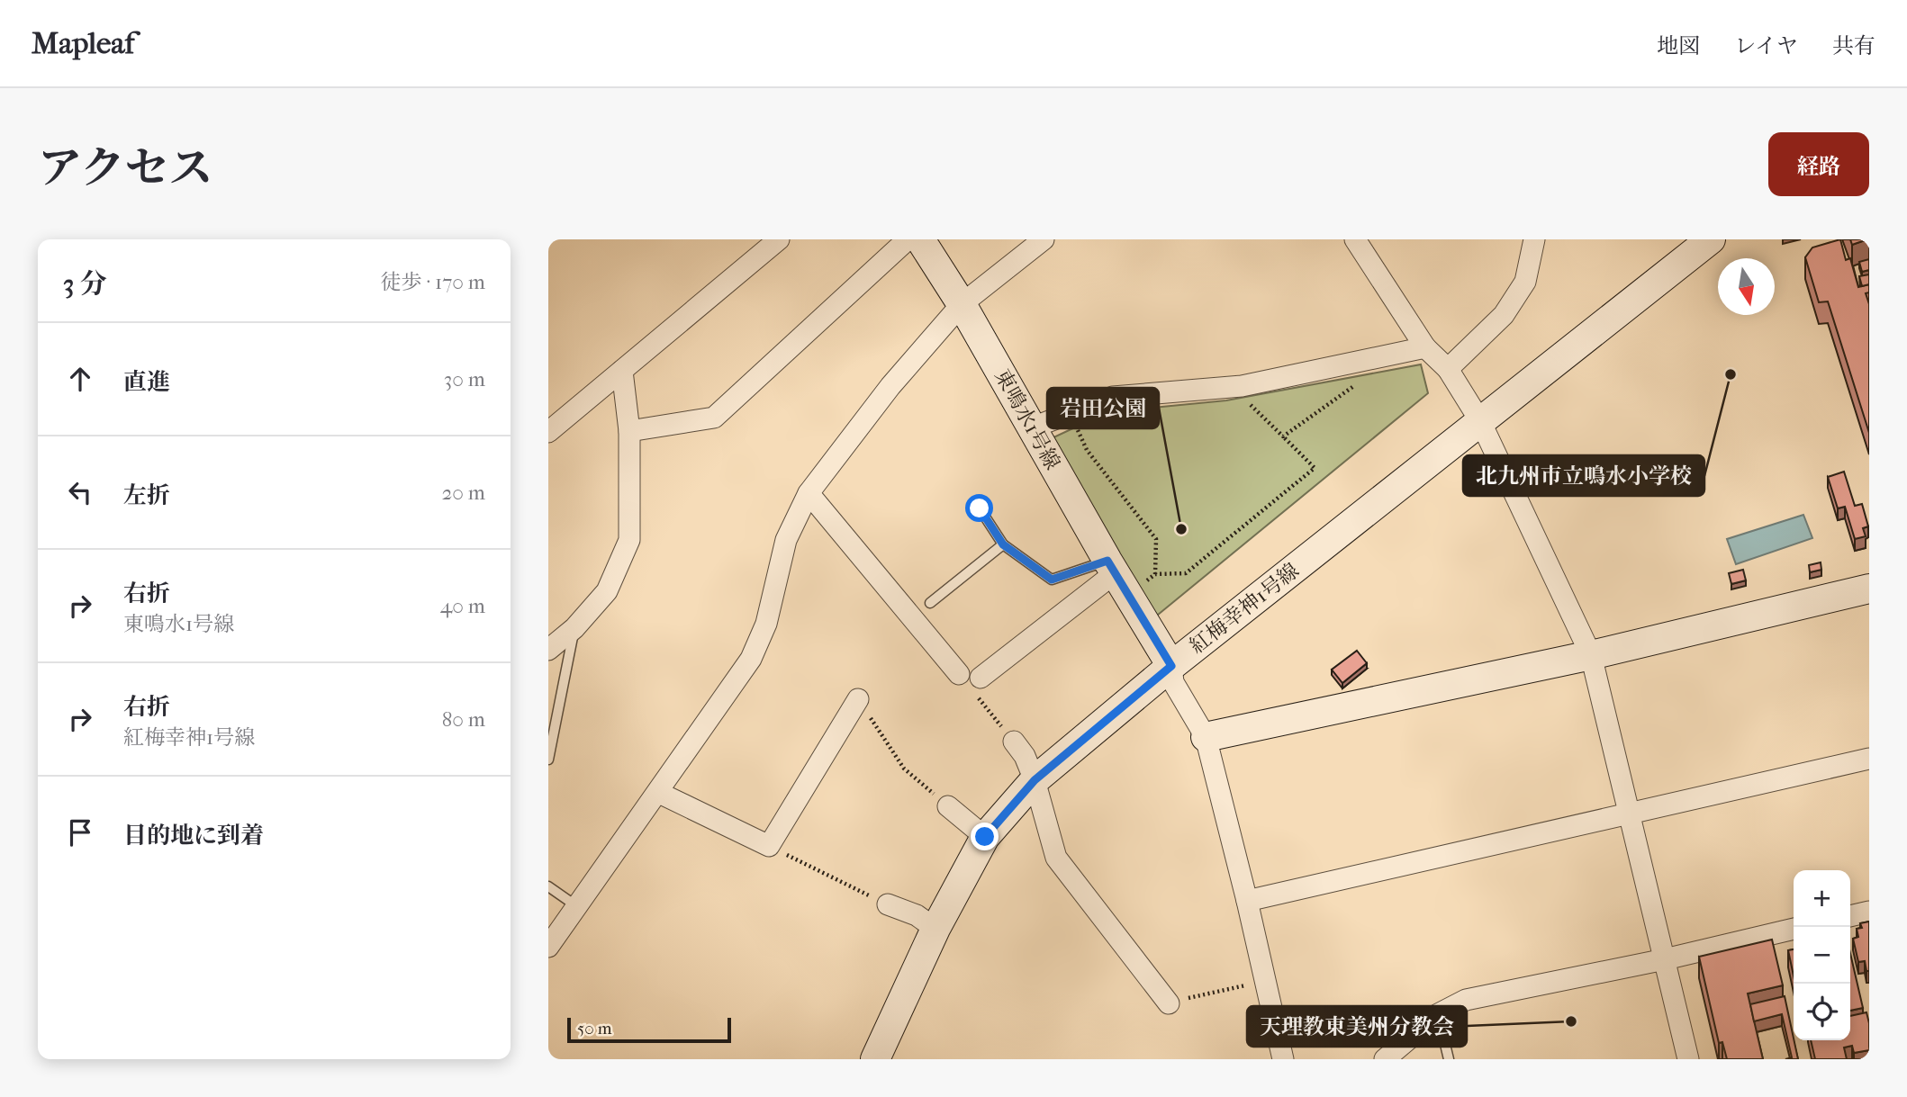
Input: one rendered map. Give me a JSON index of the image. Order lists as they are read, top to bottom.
{
  "streets": {
    "street": ["東鳴水1号線", "紅梅幸神1号線"]
  },
  "crossings": [
    ["東鳴水1号線", "紅梅幸神1号線"]
  ],
  "places": ["北九州市立鳴水小学校", "岩田公園", "天理教東美州分教会"],
  "scale_bar": "50 m",
  "north": "bottom",
  "page": {
    "header": "Mapleaf",
    "nav": ["地図", "レイヤ", "共有"],
    "title": "アクセス",
    "buttons": "経路",
    "heading": ["3 分", "徒歩 · 170 m"],
    "list": [
      ["直進", "30 m"],
      ["左折", "20 m"],
      ["右折", "東鳴水1号線", "40 m"],
      ["右折", "紅梅幸神1号線", "80 m"],
      "目的地に到着"
    ],
    "map_buttons": ["+", "−"],
    "scale": "50 m"
  }
}
